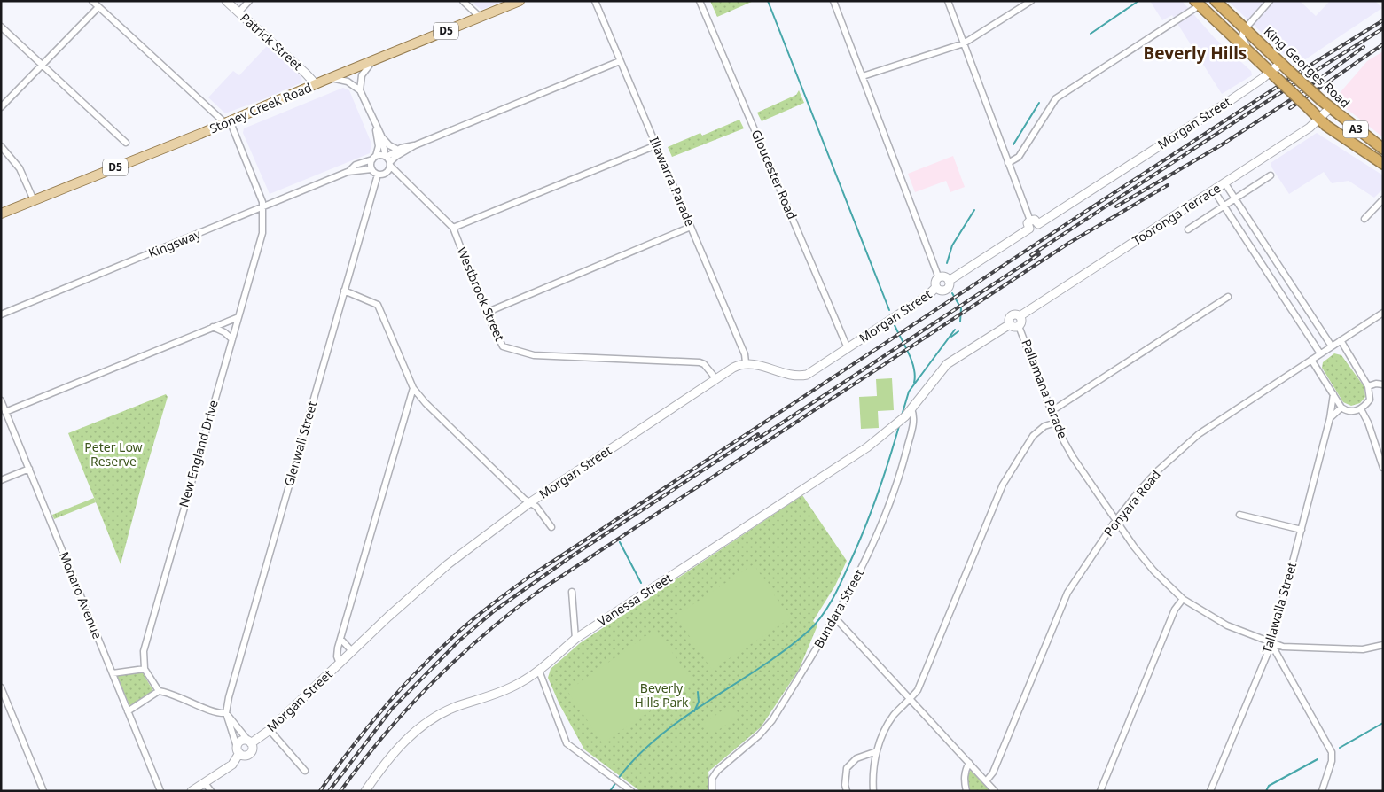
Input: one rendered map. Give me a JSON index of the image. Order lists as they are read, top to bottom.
{
  "streets": {
    "highway": ["King Georges Road", "A3"],
    "main road": ["D5", "Stoney Creek Road"],
    "street": [
      "Patrick Street",
      "Morgan Street",
      "Gloucester Road",
      "Illawarra Parade",
      "Tooronga Terrace",
      "Kingsway",
      "Westbrook Street",
      "Pallamana Parade",
      "Glenwall Street",
      "New England Drive",
      "Ponyara Road",
      "Monaro Avenue",
      "Vanessa Street",
      "Tallawalla Street",
      "Bundara Street"
    ]
  },
  "crossings": [
    ["Patrick Street", "Stoney Creek Road"],
    ["King Georges Road", "Morgan Street"],
    ["King Georges Road", "Tooronga Terrace"],
    ["Morgan Street", "A3"],
    ["Morgan Street", "Gloucester Road"],
    ["Morgan Street", "Illawarra Parade"],
    ["Morgan Street", "Westbrook Street"],
    ["A3", "Tooronga Terrace"],
    ["Tooronga Terrace", "Pallamana Parade"],
    ["Kingsway", "New England Drive"],
    ["Pallamana Parade", "Ponyara Road"],
    ["Pallamana Parade", "Tallawalla Street"],
    ["Vanessa Street", "Bundara Street"]
  ],
  "districts": ["Beverly Hills"],
  "parks": ["Peter Low Reserve", "Beverly Hills Park"]
}
